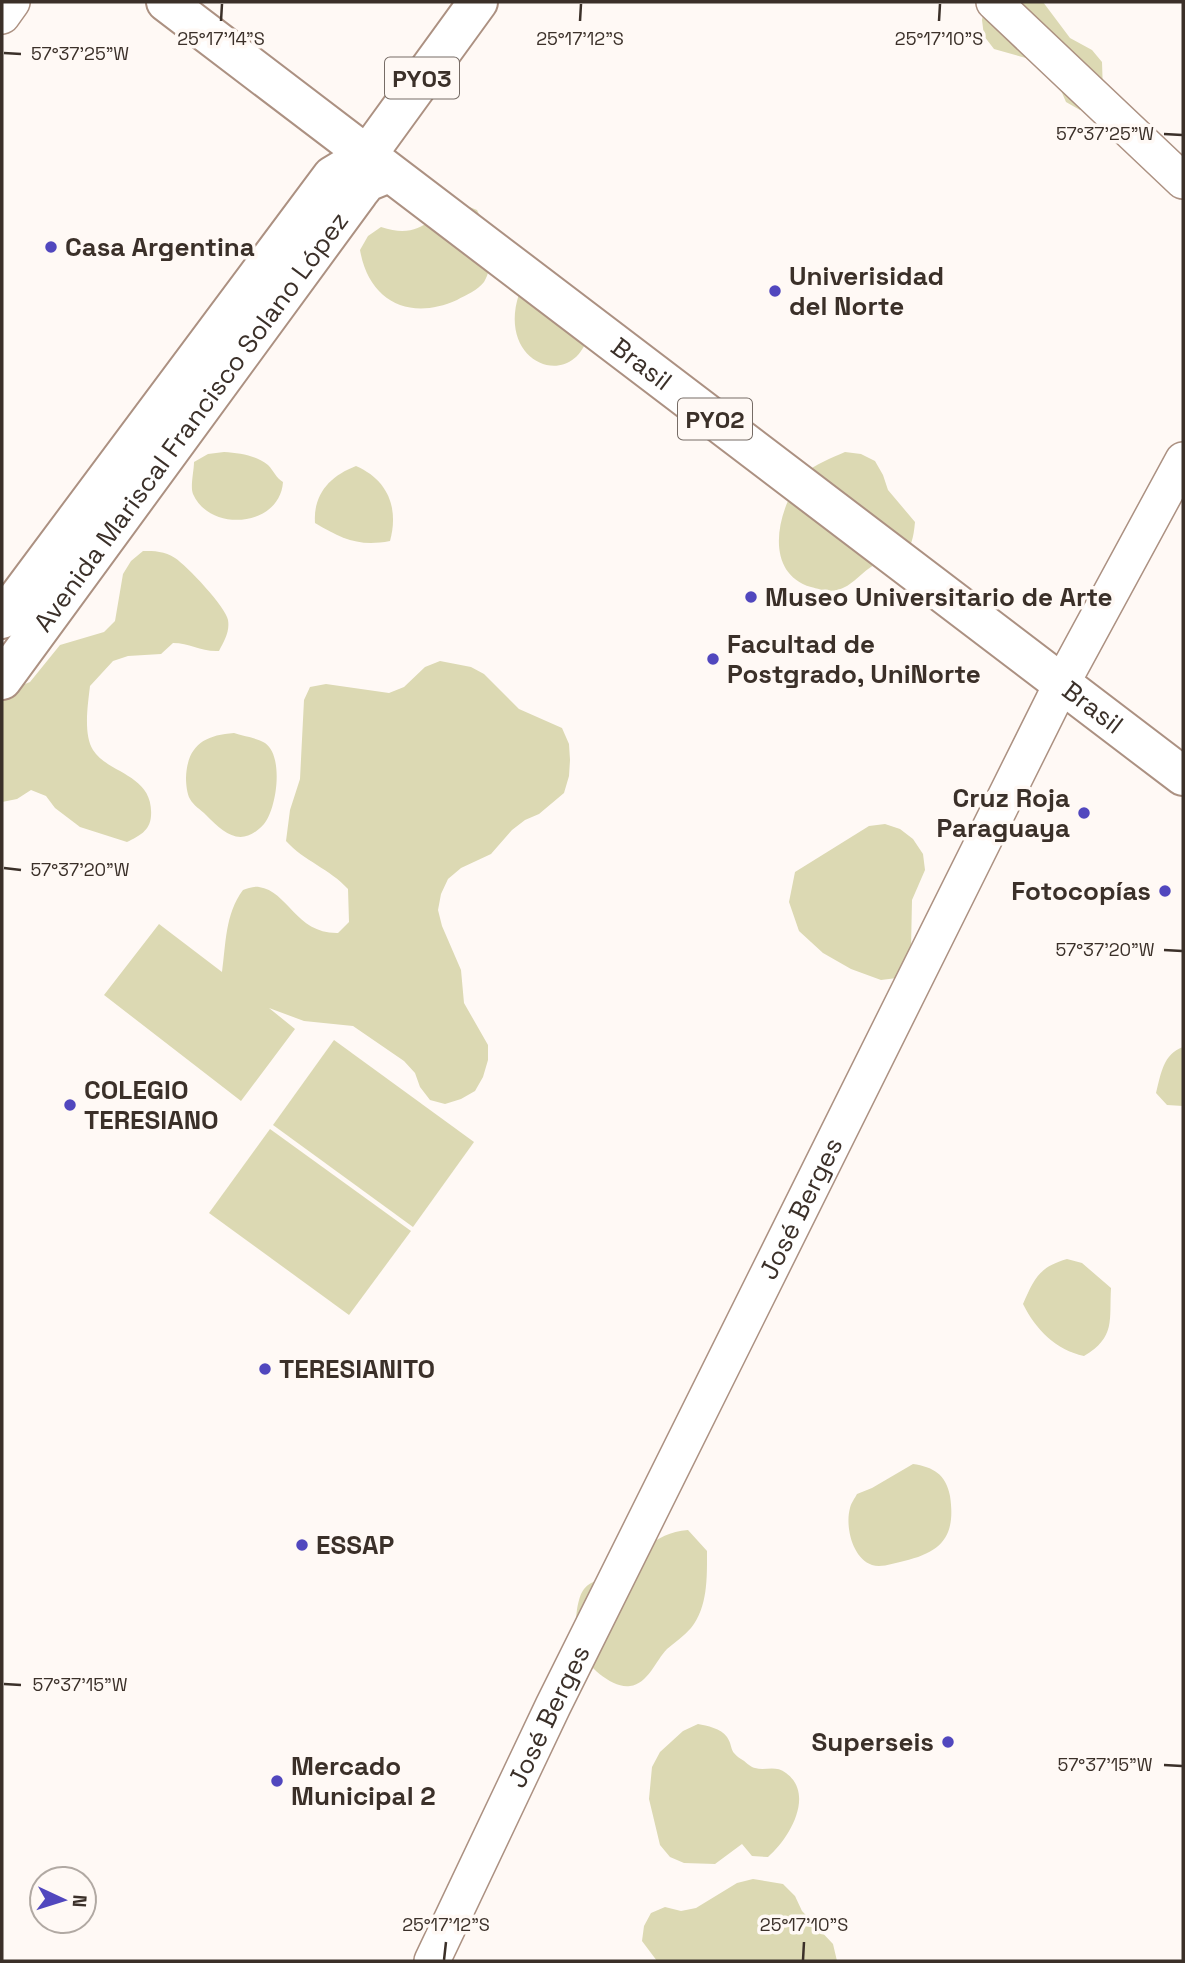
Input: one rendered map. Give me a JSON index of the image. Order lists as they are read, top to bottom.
{
  "streets": {
    "main road": [
      "PY03",
      "Brasil",
      "PY02",
      "Avenida Mariscal Francisco Solano López"
    ],
    "street": ["José Berges"]
  },
  "crossings": [
    ["Brasil", "Avenida Mariscal Francisco Solano López"],
    ["Brasil", "José Berges"]
  ],
  "places": [
    "Casa Argentina",
    "Univerisidad del Norte",
    "Museo Universitario de Arte",
    "Facultad de Postgrado, UniNorte",
    "Cruz Roja Paraguaya",
    "Fotocopías",
    "COLEGIO TERESIANO",
    "TERESIANITO",
    "ESSAP",
    "Superseis",
    "Mercado Municipal 2"
  ],
  "north": "right",
  "coordinates": [
    "25°17'14\"S",
    "25°17'12\"S",
    "25°17'10\"S",
    "57°37'25\"W",
    "57°37'20\"W",
    "57°37'15\"W"
  ]
}
